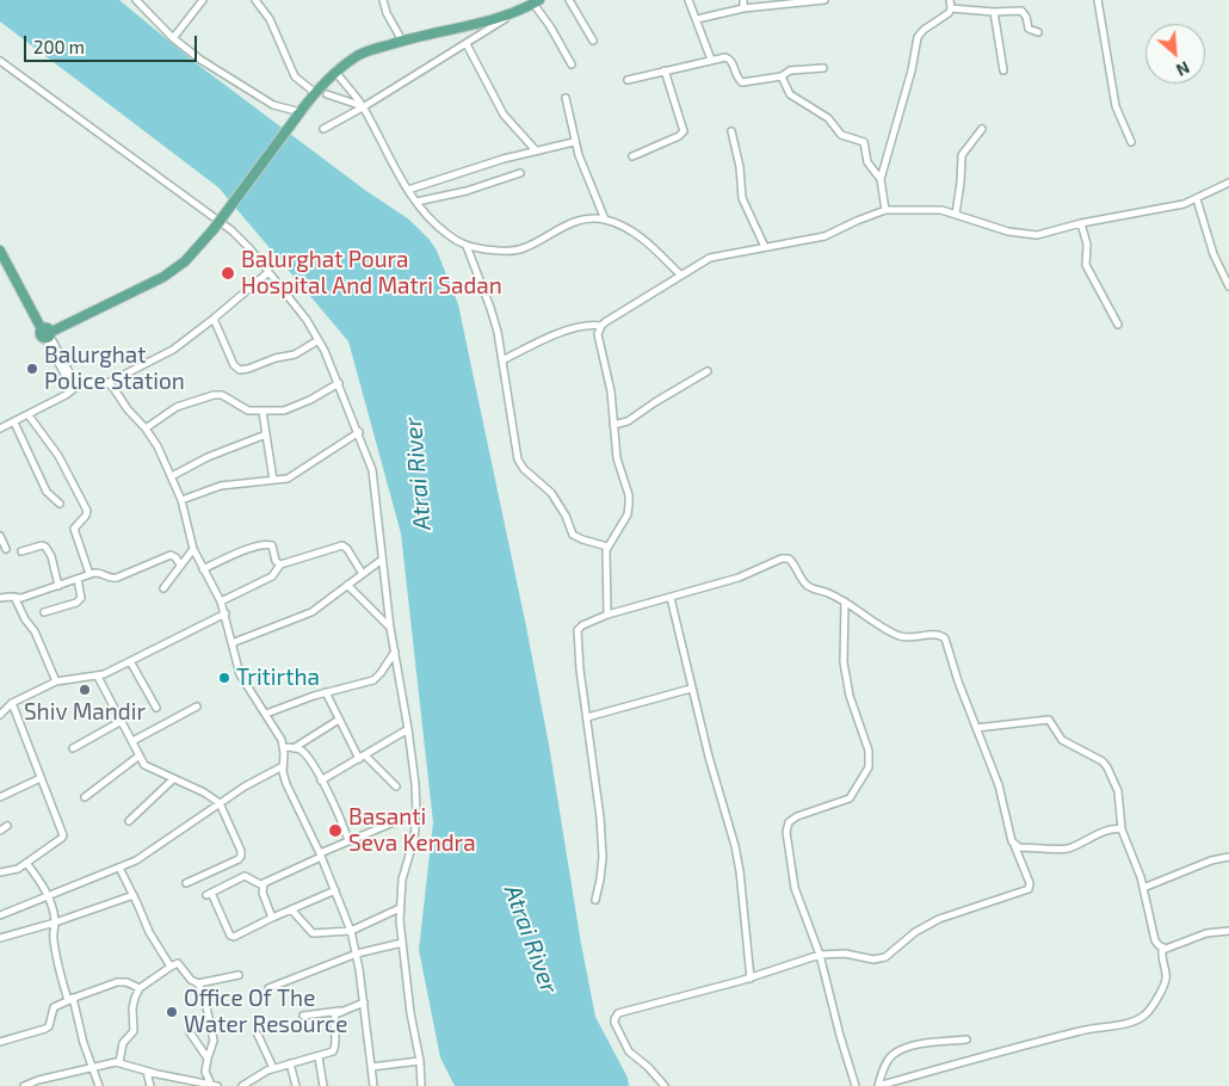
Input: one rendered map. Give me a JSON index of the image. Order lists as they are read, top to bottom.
{
  "water": ["Atrai River"],
  "places": [
    "Balurghat Poura Hospital And Matri Sadan",
    "Balurghat Police Station",
    "Tritirtha",
    "Shiv Mandir",
    "Basanti Seva Kendra",
    "Office Of The Water Resource"
  ],
  "scale_bar": "200 m",
  "north": "bottom right"
}
